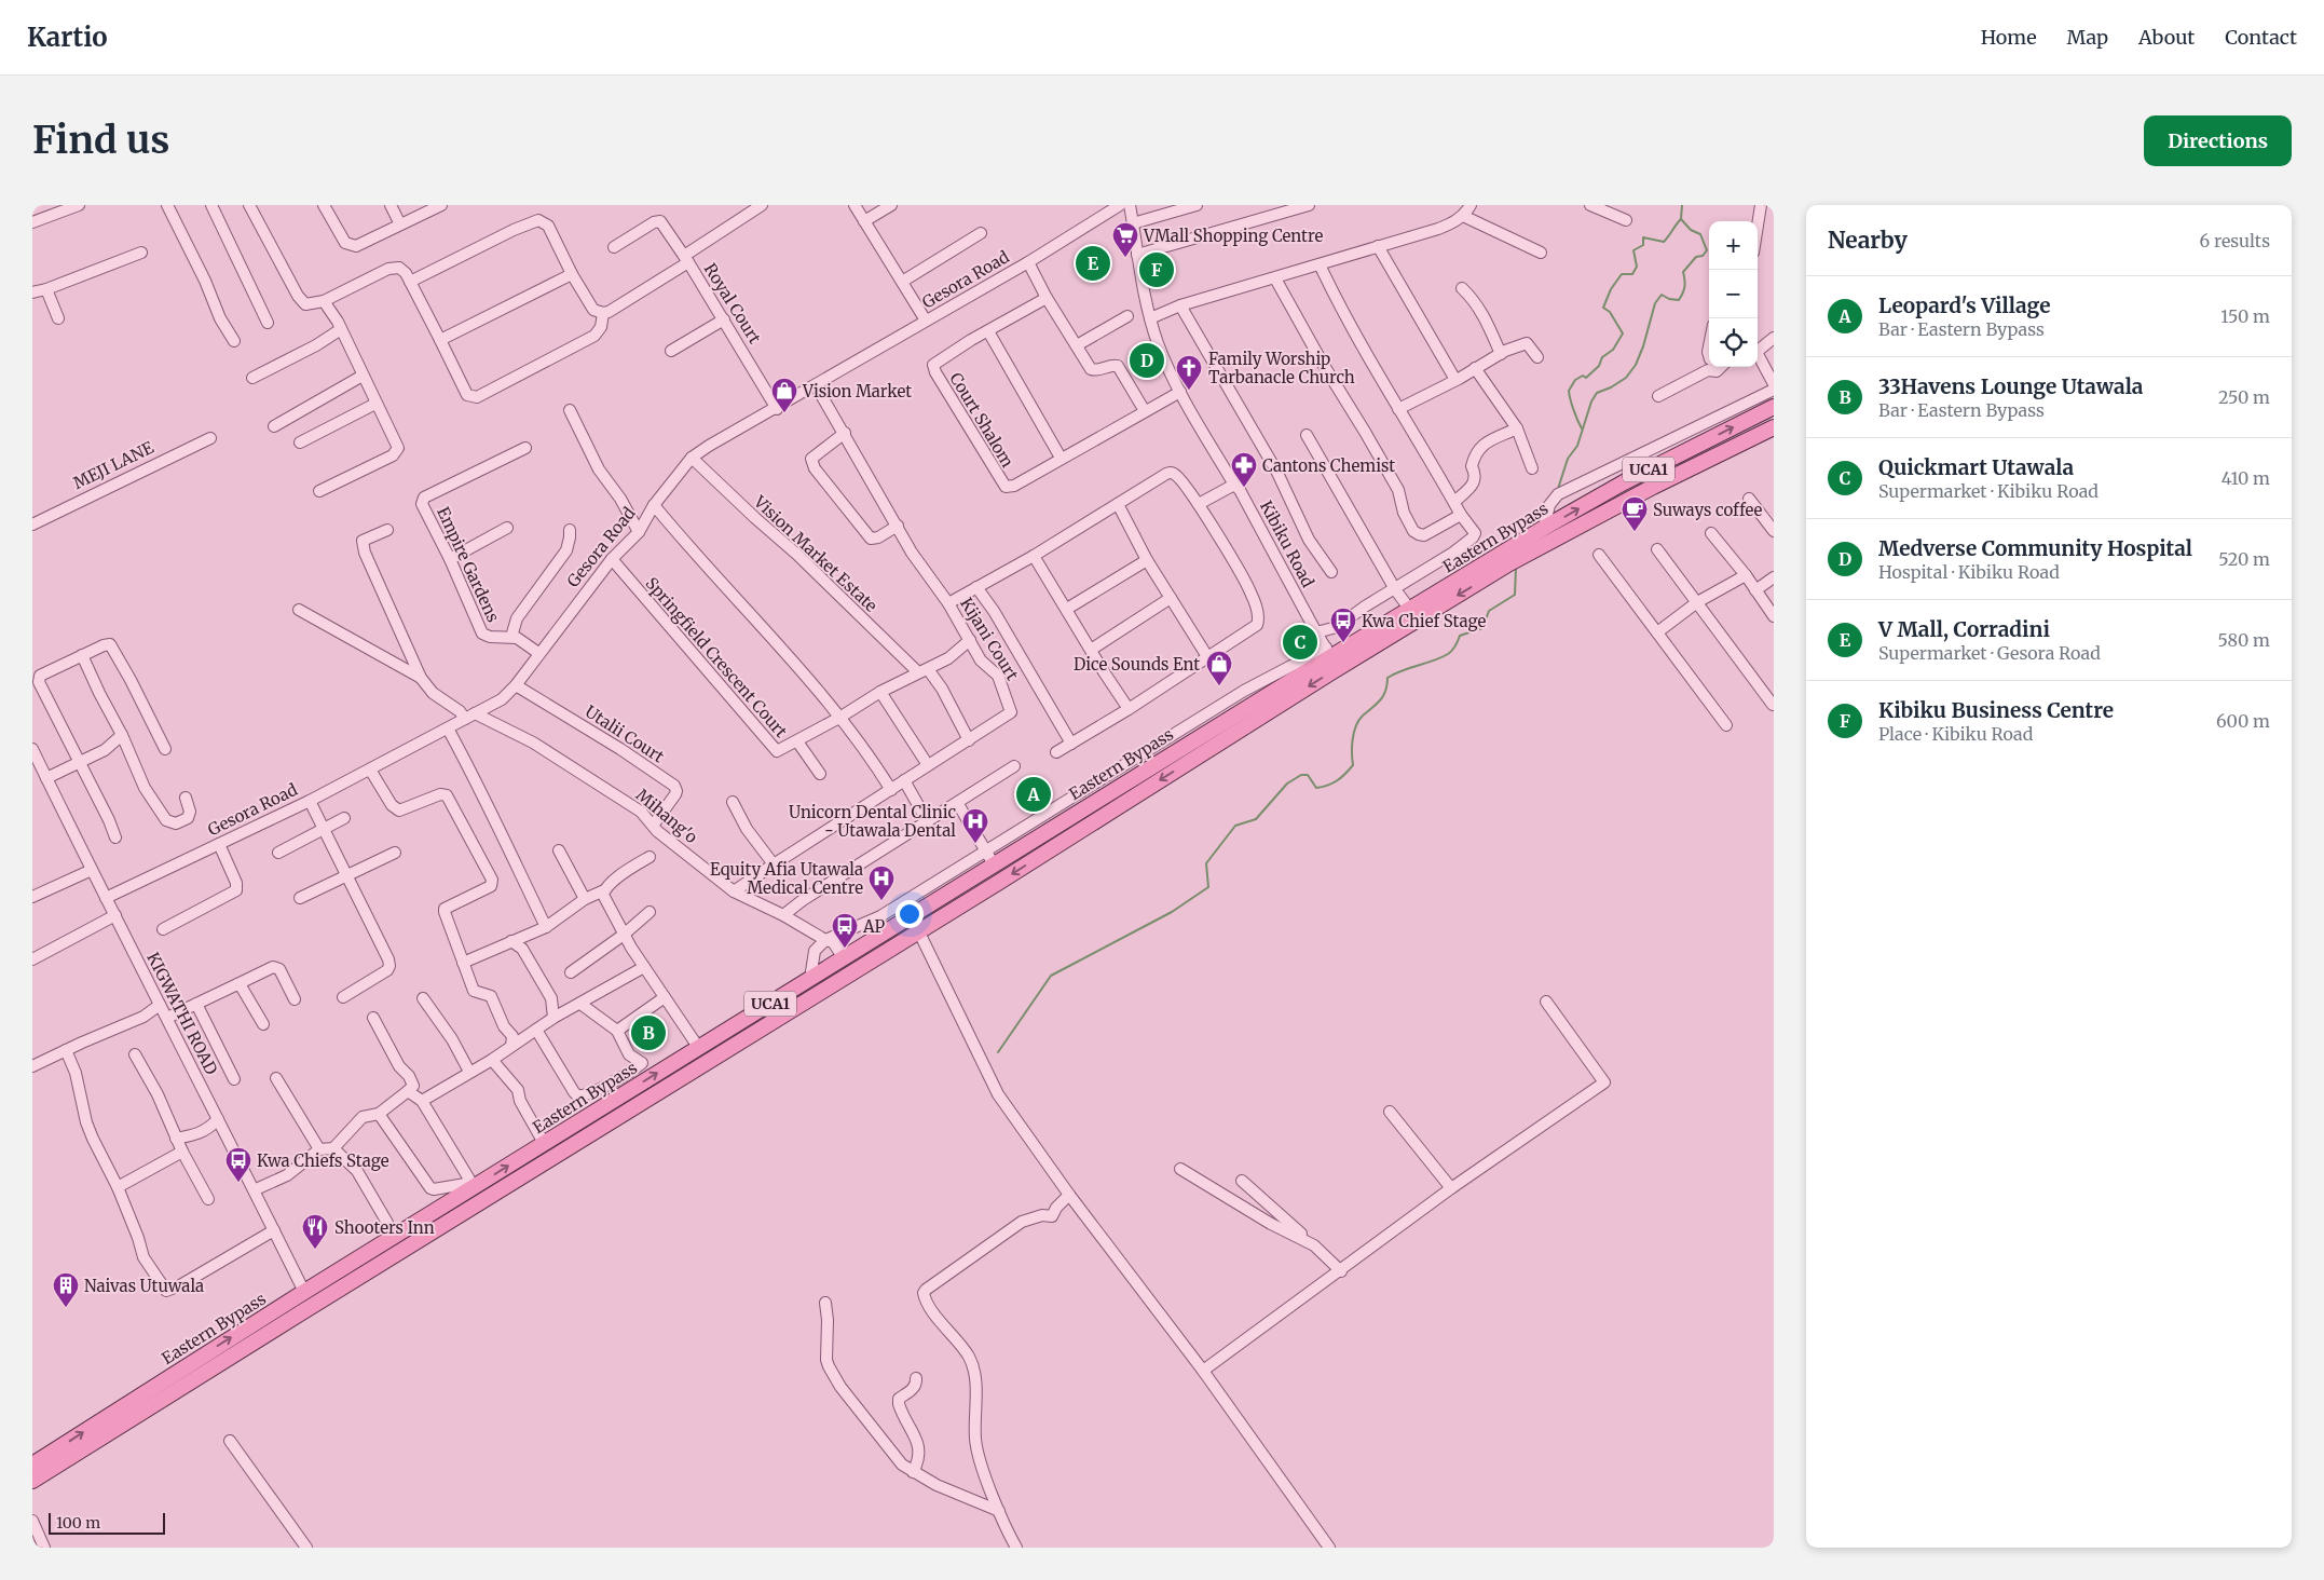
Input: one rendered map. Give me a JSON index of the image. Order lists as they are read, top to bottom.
{
  "streets": {
    "main road": ["UCA1", "Eastern Bypass"],
    "street": [
      "Gesora Road",
      "Royal Court",
      "Court Shalom",
      "MEJI LANE",
      "Kibiku Road",
      "Vision Market Estate",
      "Empire Gardens",
      "Kijani Court",
      "Springfield Crescent Court",
      "Utalii Court",
      "Mihang'o",
      "KIGWATHI ROAD"
    ]
  },
  "crossings": [
    ["Gesora Road", "Royal Court"],
    ["Gesora Road", "Vision Market Estate"],
    ["Gesora Road", "Empire Gardens"],
    ["Gesora Road", "Kijani Court"],
    ["Gesora Road", "Springfield Crescent Court"],
    ["Gesora Road", "Utalii Court"],
    ["Gesora Road", "Mihang'o"],
    ["Gesora Road", "KIGWATHI ROAD"],
    ["Court Shalom", "Kibiku Road"],
    ["Eastern Bypass", "Kibiku Road"],
    ["Eastern Bypass", "Mihang'o"],
    ["Eastern Bypass", "KIGWATHI ROAD"],
    ["Vision Market Estate", "Kijani Court"],
    ["Vision Market Estate", "Springfield Crescent Court"],
    ["Kijani Court", "Springfield Crescent Court"],
    ["Kijani Court", "Mihang'o"],
    ["Utalii Court", "Mihang'o"]
  ],
  "places": {
    "supermarket": ["VMall Shopping Centre"],
    "church": ["Family Worship Tarbanacle Church"],
    "shop": ["Vision Market", "Dice Sounds Ent"],
    "pharmacy": ["Cantons Chemist"],
    "cafe": ["Suways coffee"],
    "bus stop": ["Kwa Chief Stage", "AP", "Kwa Chiefs Stage"],
    "hospital": ["Unicorn Dental Clinic - Utawala Dental", "Equity Afia Utawala Medical Centre"],
    "restaurant": ["Shooters Inn"],
    "building": ["Naivas Utuwala"]
  },
  "scale_bar": "100 m",
  "page": {
    "header": "Kartio",
    "nav": [
      "Home",
      "Map",
      "About",
      "Contact"
    ],
    "buttons": "Directions",
    "title": "Find us",
    "heading": ["Nearby", "6 results"],
    "map_buttons": ["+", "−"],
    "pins": [
      "E",
      "F",
      "D",
      "C",
      "A",
      "B"
    ],
    "list": [
      {
        "mark": "A",
        "name": "Leopard's Village",
        "note": "Bar · Eastern Bypass",
        "value": "150 m"
      },
      {
        "mark": "B",
        "name": "33Havens Lounge Utawala",
        "note": "Bar · Eastern Bypass",
        "value": "250 m"
      },
      {
        "mark": "C",
        "name": "Quickmart Utawala",
        "note": "Supermarket · Kibiku Road",
        "value": "410 m"
      },
      {
        "mark": "D",
        "name": "Medverse Community Hospital",
        "note": "Hospital · Kibiku Road",
        "value": "520 m"
      },
      {
        "mark": "E",
        "name": "V Mall, Corradini",
        "note": "Supermarket · Gesora Road",
        "value": "580 m"
      },
      {
        "mark": "F",
        "name": "Kibiku Business Centre",
        "note": "Place · Kibiku Road",
        "value": "600 m"
      }
    ],
    "scale": "100 m"
  }
}
